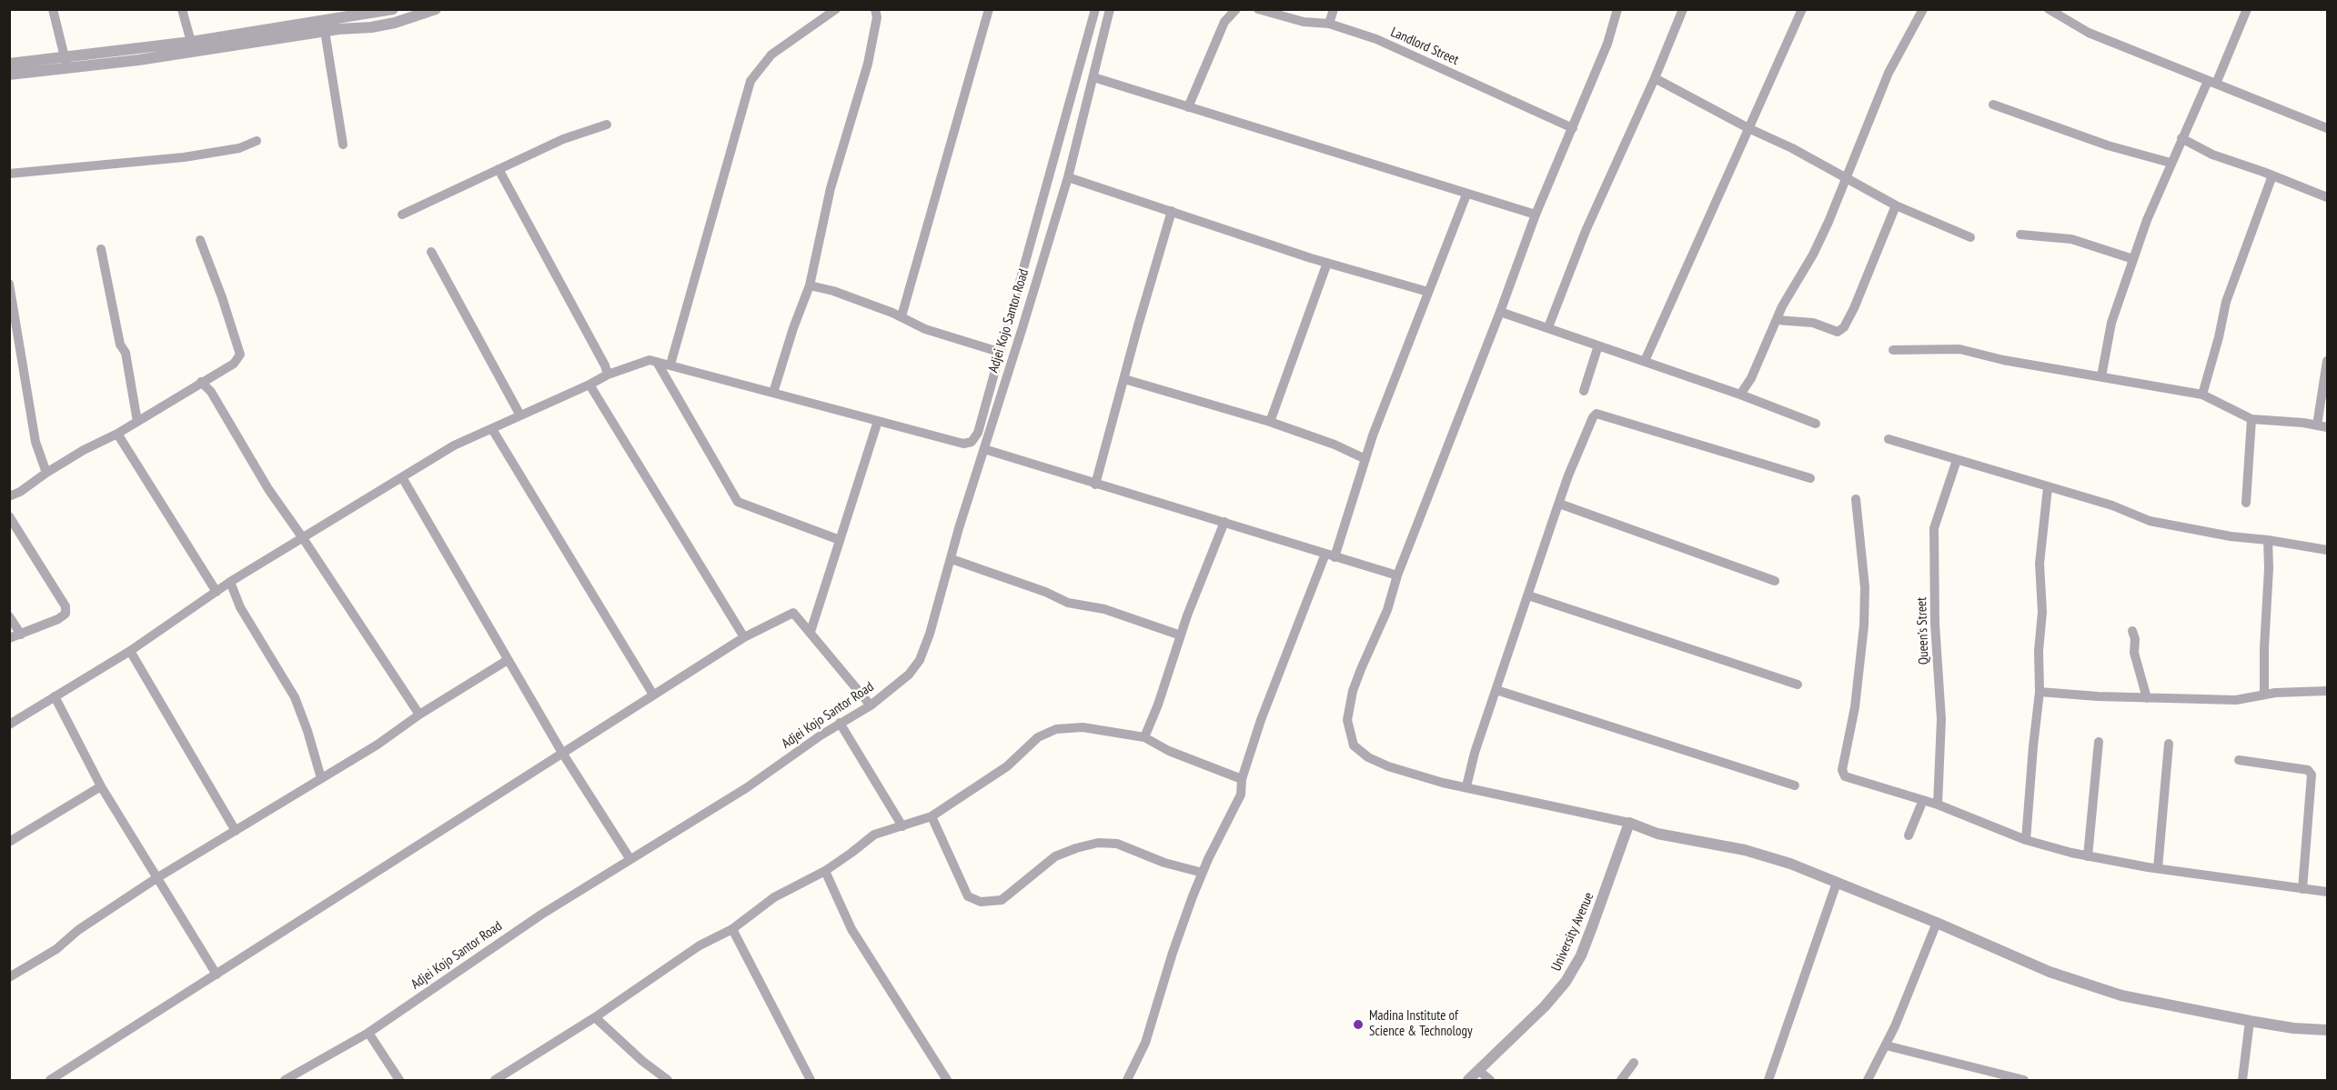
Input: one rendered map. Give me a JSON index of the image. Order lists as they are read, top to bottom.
{
  "streets": {
    "street": [
      "Landlord Street",
      "Adjei Kojo Santor Road",
      "Queen’s Street",
      "University Avenue"
    ]
  },
  "places": ["Madina Institute of Science & Technology"]
}
